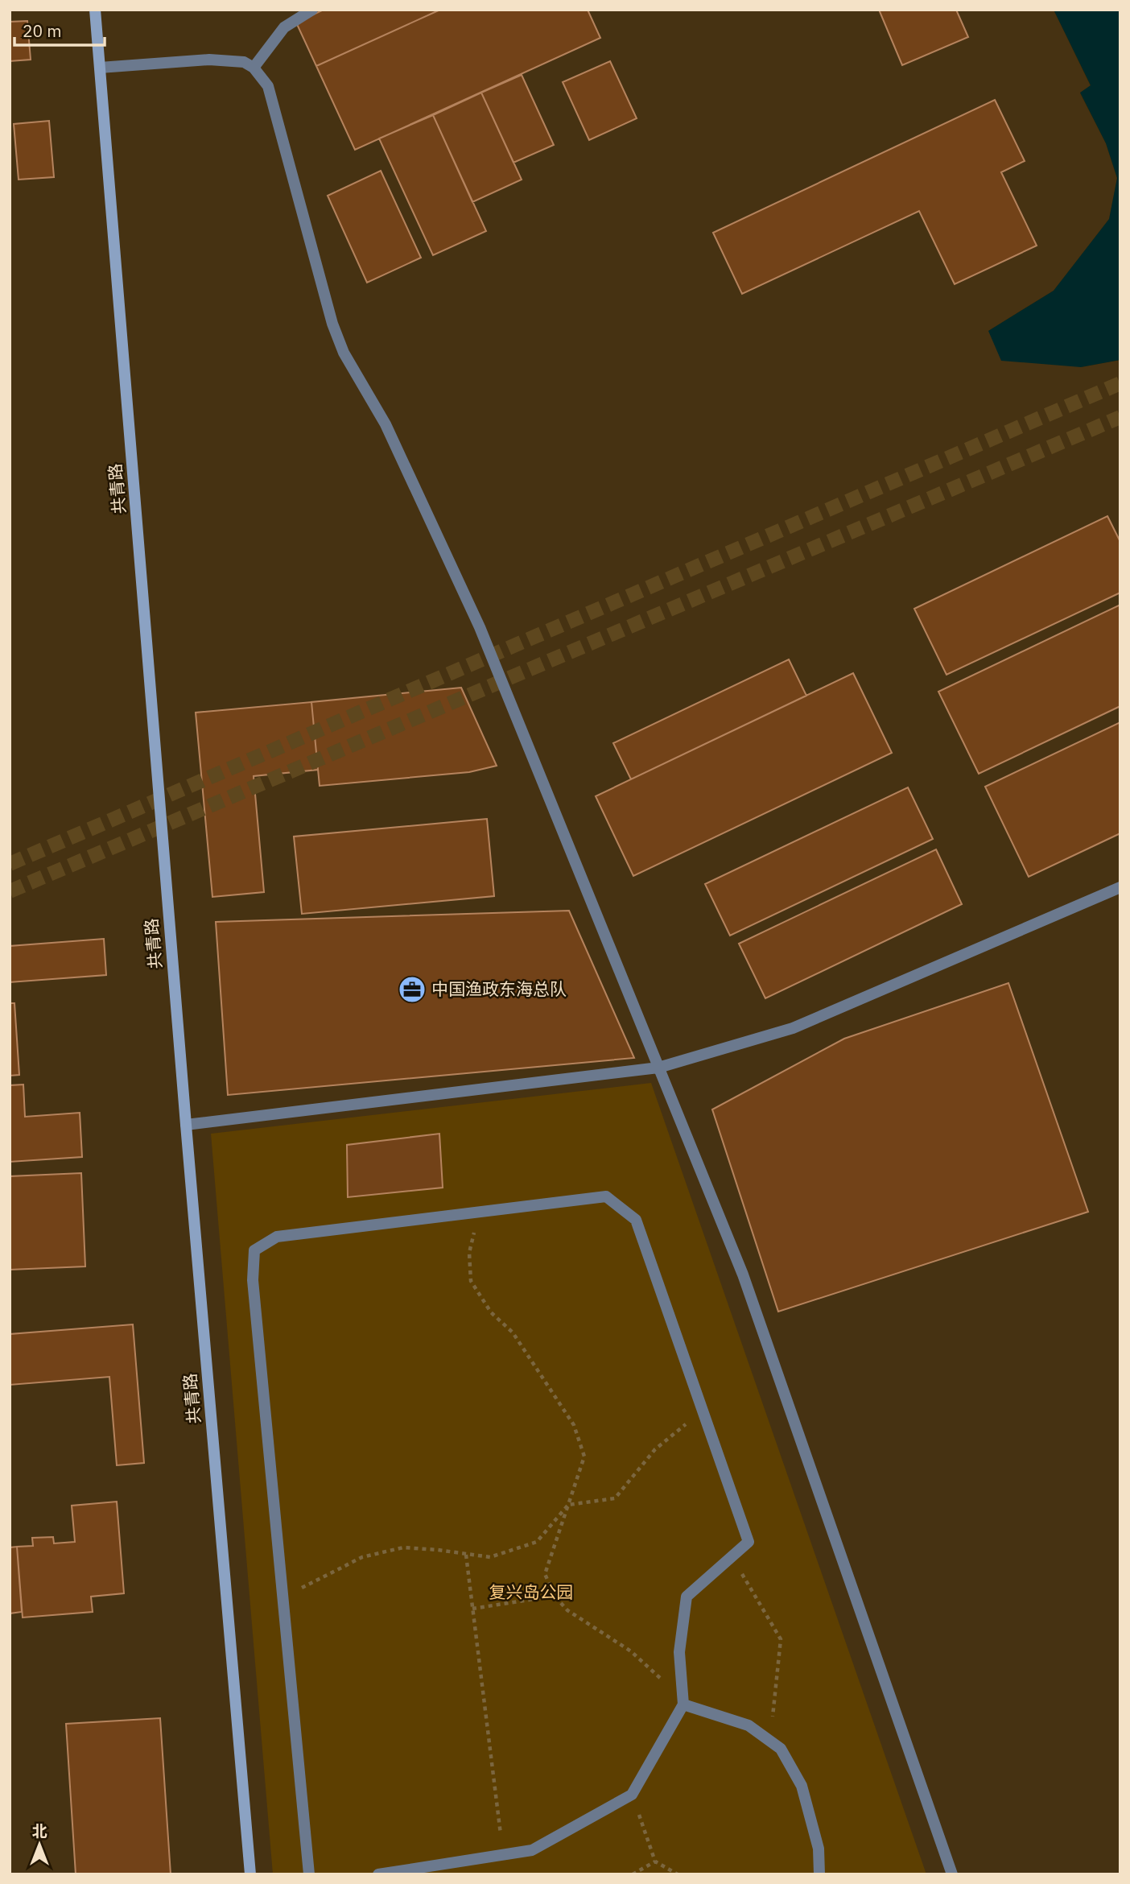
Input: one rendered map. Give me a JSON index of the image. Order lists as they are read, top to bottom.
{
  "streets": {
    "street": ["共青路"]
  },
  "parks": ["复兴岛公园"],
  "places": {
    "office": ["中国渔政东海总队"]
  },
  "scale_bar": "20 m",
  "north": "top"
}
